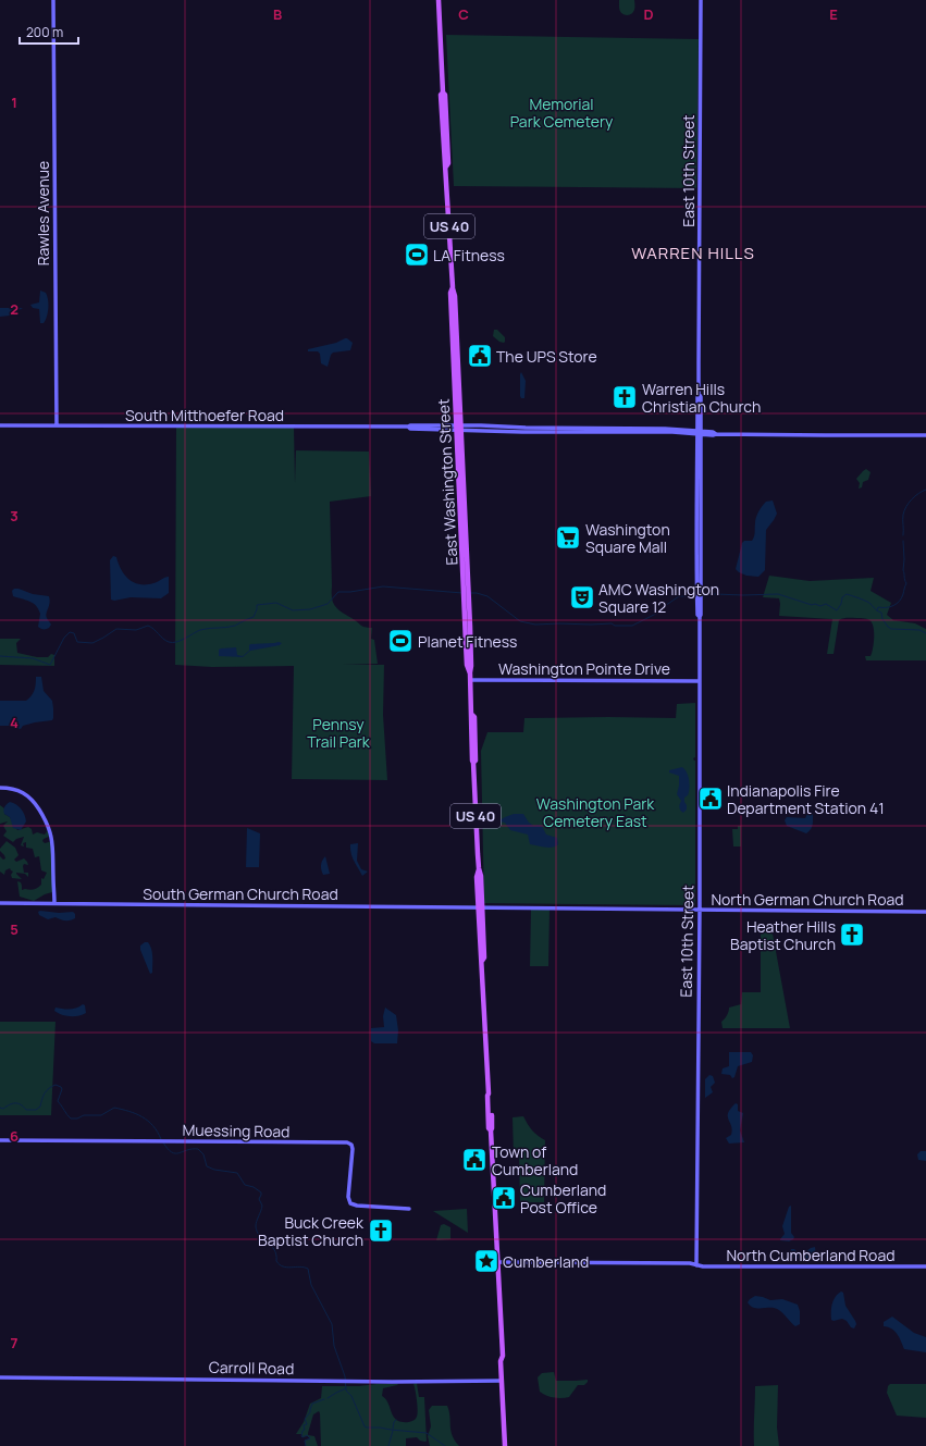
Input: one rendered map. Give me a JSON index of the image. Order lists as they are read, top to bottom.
{
  "streets": {
    "main road": [
      "East 10th Street",
      "Rawles Avenue",
      "US 40",
      "South Mitthoefer Road",
      "East Washington Street",
      "Washington Pointe Drive",
      "South German Church Road",
      "North German Church Road",
      "Muessing Road",
      "North Cumberland Road",
      "Carroll Road"
    ]
  },
  "crossings": [
    ["East 10th Street", "Washington Pointe Drive"],
    ["East 10th Street", "North German Church Road"],
    ["East 10th Street", "North Cumberland Road"],
    ["Rawles Avenue", "South Mitthoefer Road"],
    ["US 40", "East Washington Street"],
    ["US 40", "Carroll Road"],
    ["South Mitthoefer Road", "East Washington Street"],
    ["East Washington Street", "Washington Pointe Drive"],
    ["East Washington Street", "South German Church Road"],
    ["East Washington Street", "North German Church Road"],
    ["East Washington Street", "North Cumberland Road"],
    ["East Washington Street", "Carroll Road"],
    ["South German Church Road", "North German Church Road"]
  ],
  "districts": ["WARREN HILLS"],
  "parks": ["Memorial Park Cemetery", "Pennsy Trail Park", "Washington Park Cemetery East"],
  "places": {
    "sports": ["LA Fitness", "Planet Fitness"],
    "public building": [
      "The UPS Store",
      "Indianapolis Fire Department Station 41",
      "Town of Cumberland",
      "Cumberland Post Office"
    ],
    "church": ["Warren Hills Christian Church", "Heather Hills Baptist Church", "Buck Creek Baptist Church"],
    "supermarket": ["Washington Square Mall"],
    "theatre": ["AMC Washington Square 12"],
    "place": ["Cumberland"]
  },
  "scale_bar": "200 m",
  "grid": {
    "columns": [
      "B",
      "C",
      "D",
      "E"
    ],
    "rows": [
      "1",
      "2",
      "3",
      "4",
      "5",
      "6",
      "7"
    ]
  }
}
